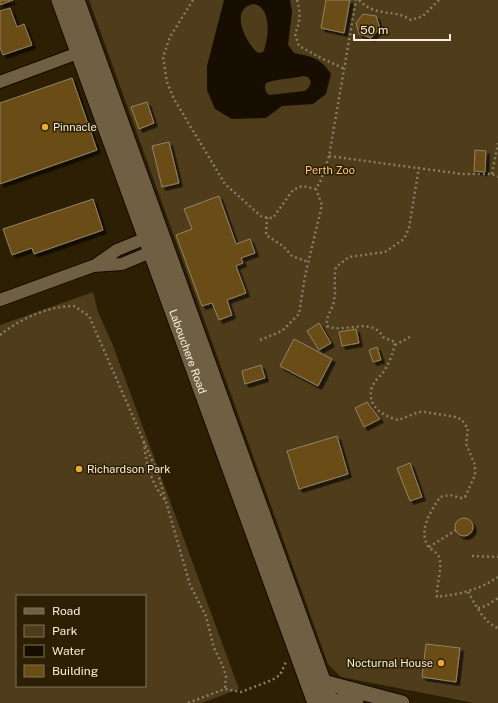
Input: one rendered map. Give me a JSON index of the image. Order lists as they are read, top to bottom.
{
  "streets": {
    "main road": ["Labouchere Road"]
  },
  "parks": ["Perth Zoo"],
  "places": ["Pinnacle", "Richardson Park", "Nocturnal House"],
  "legend": [
    "Road",
    "Park",
    "Water",
    "Building"
  ],
  "scale_bar": "50 m"
}
